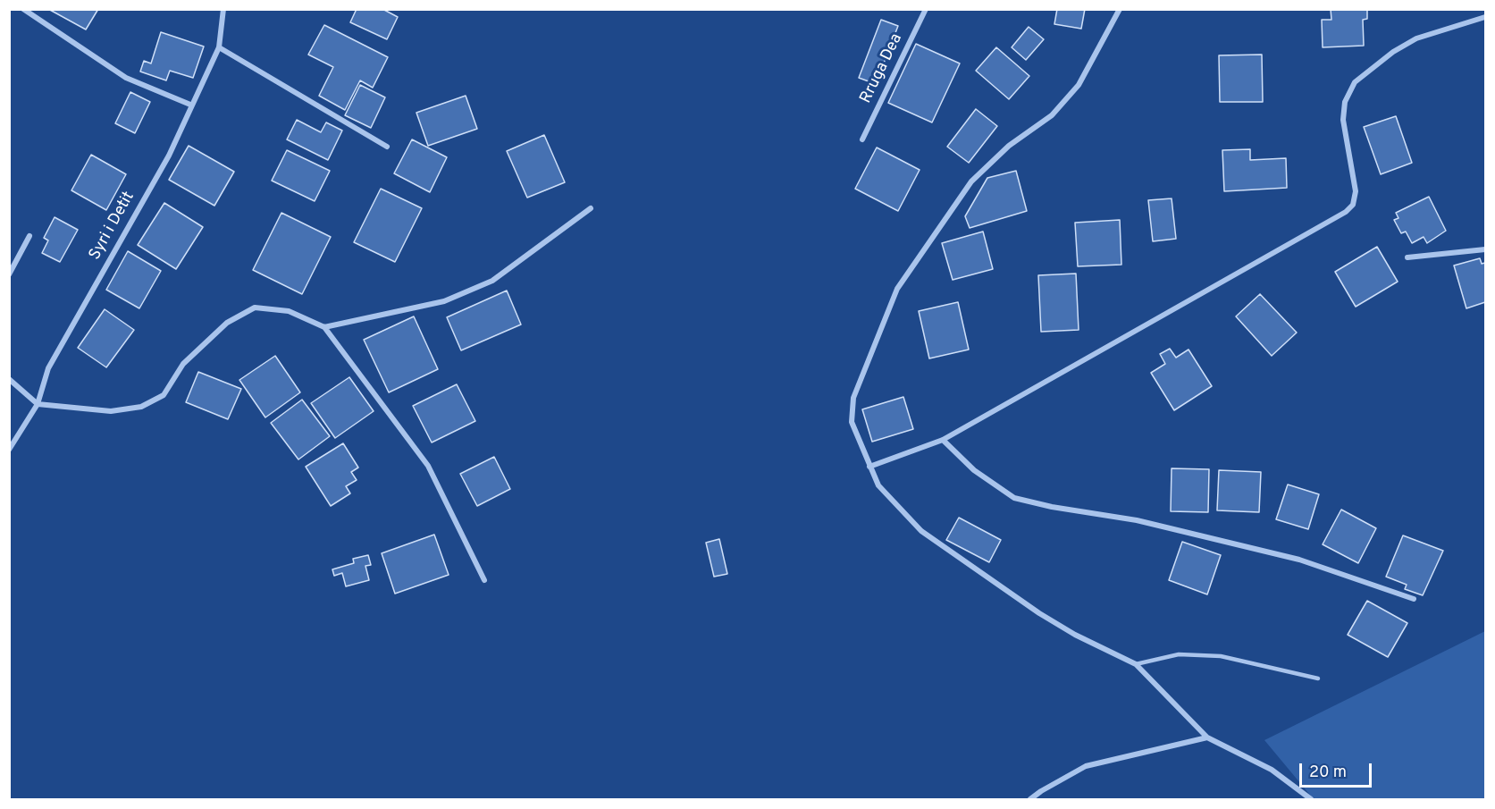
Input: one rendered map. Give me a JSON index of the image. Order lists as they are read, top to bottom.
{
  "streets": {
    "street": ["Rruga Dea", "Syri i Detit"]
  },
  "scale_bar": "20 m"
}
